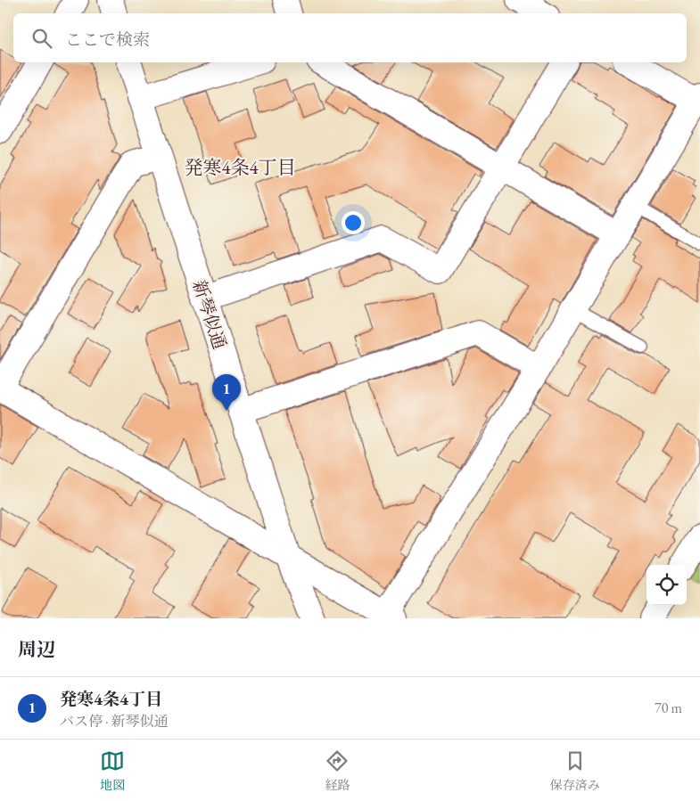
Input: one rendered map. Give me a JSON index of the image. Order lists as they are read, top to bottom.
{
  "streets": {
    "street": ["新琴似通"]
  },
  "districts": ["発寒4条4丁目"],
  "page": {
    "search": "ここで検索",
    "pins": "1",
    "heading": "周辺",
    "list": [
      {
        "mark": "1",
        "name": "発寒4条4丁目",
        "note": "バス停 · 新琴似通",
        "value": "70 m"
      }
    ],
    "nav": ["地図", "経路", "保存済み"]
  }
}
